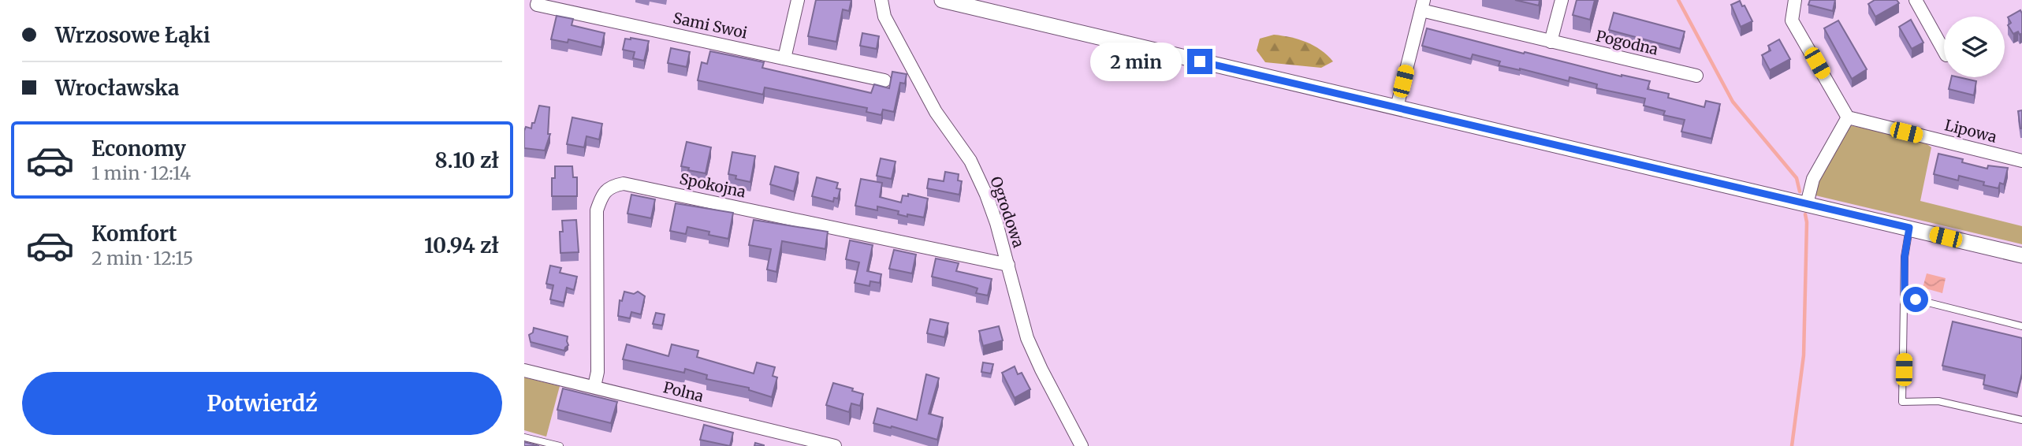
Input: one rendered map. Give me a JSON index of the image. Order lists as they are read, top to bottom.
{
  "streets": {
    "street": [
      "Sami Swoi",
      "Pogodna",
      "Lipowa",
      "Spokojna",
      "Ogrodowa",
      "Polna"
    ]
  },
  "crossings": [
    ["Spokojna", "Ogrodowa"],
    ["Spokojna", "Polna"]
  ],
  "page": {
    "banner": ["Wrzosowe Łąki", "Wrocławska"],
    "bubble": "2 min",
    "list": [
      {
        "name": "Economy",
        "note": "1 min · 12:14",
        "value": "8.10 zł"
      },
      {
        "name": "Komfort",
        "note": "2 min · 12:15",
        "value": "10.94 zł"
      }
    ],
    "buttons": "Potwierdź"
  }
}
